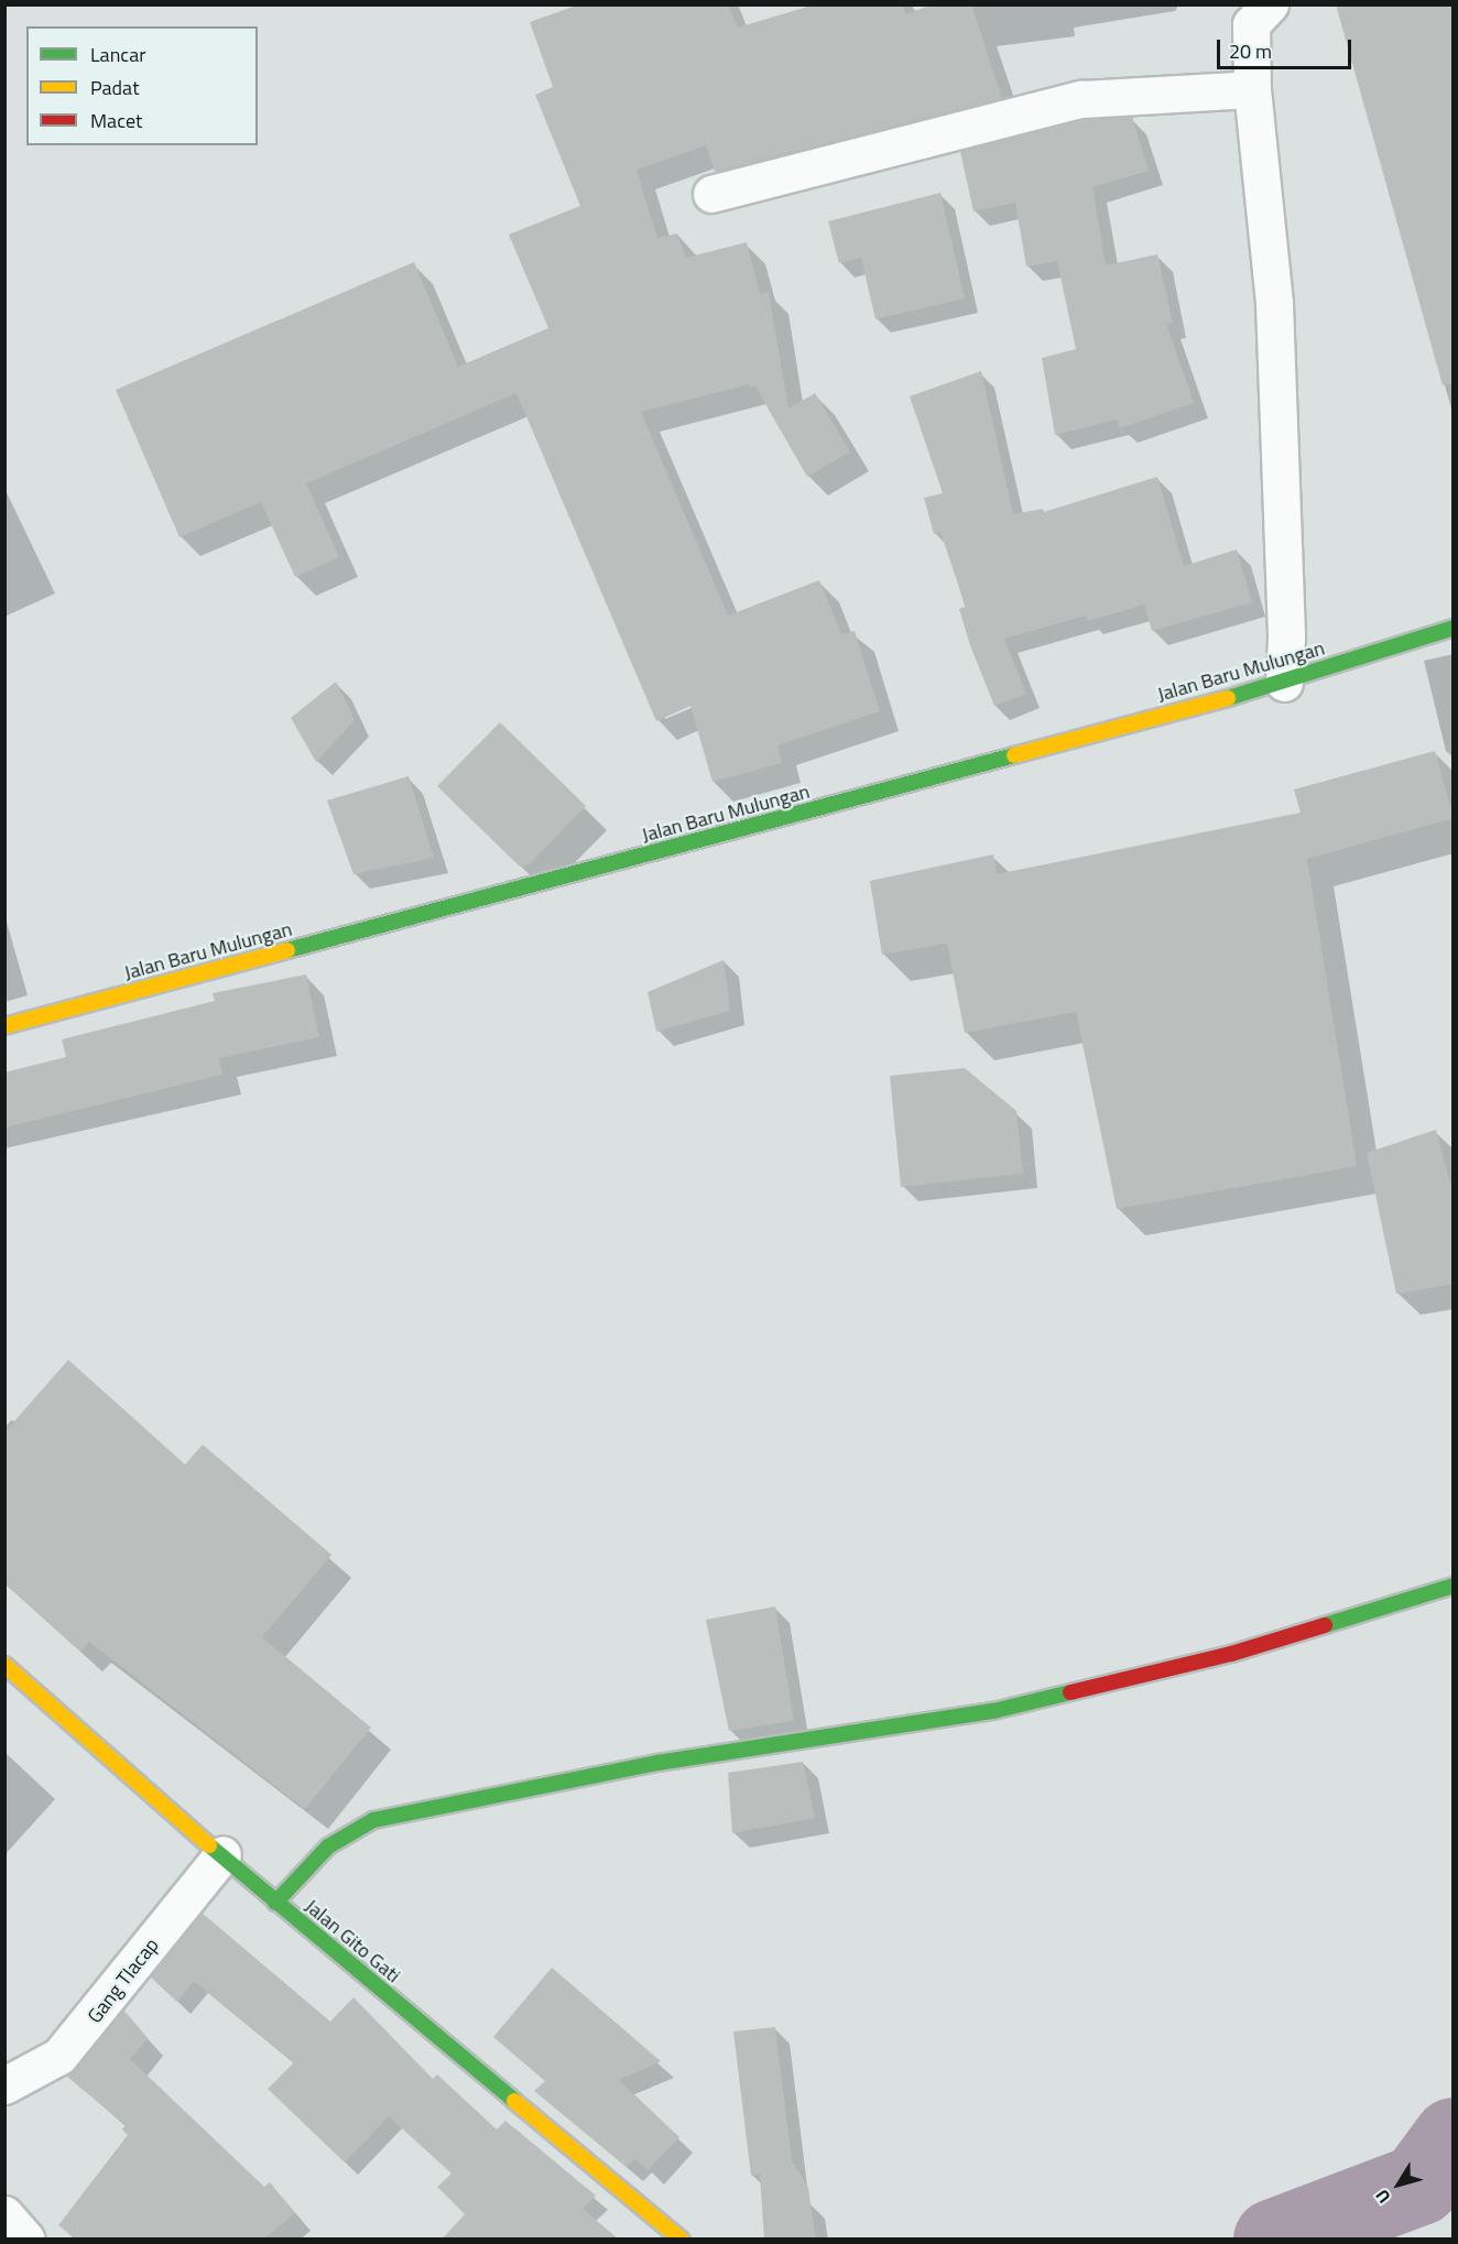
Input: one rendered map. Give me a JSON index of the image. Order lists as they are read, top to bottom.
{
  "streets": {
    "main road": ["Jalan Baru Mulungan", "Jalan Gito Gati"],
    "street": ["Gang Tlacap"]
  },
  "crossings": [
    ["Jalan Gito Gati", "Gang Tlacap"]
  ],
  "legend": ["Lancar", "Padat", "Macet"],
  "scale_bar": "20 m",
  "north": "bottom left"
}
